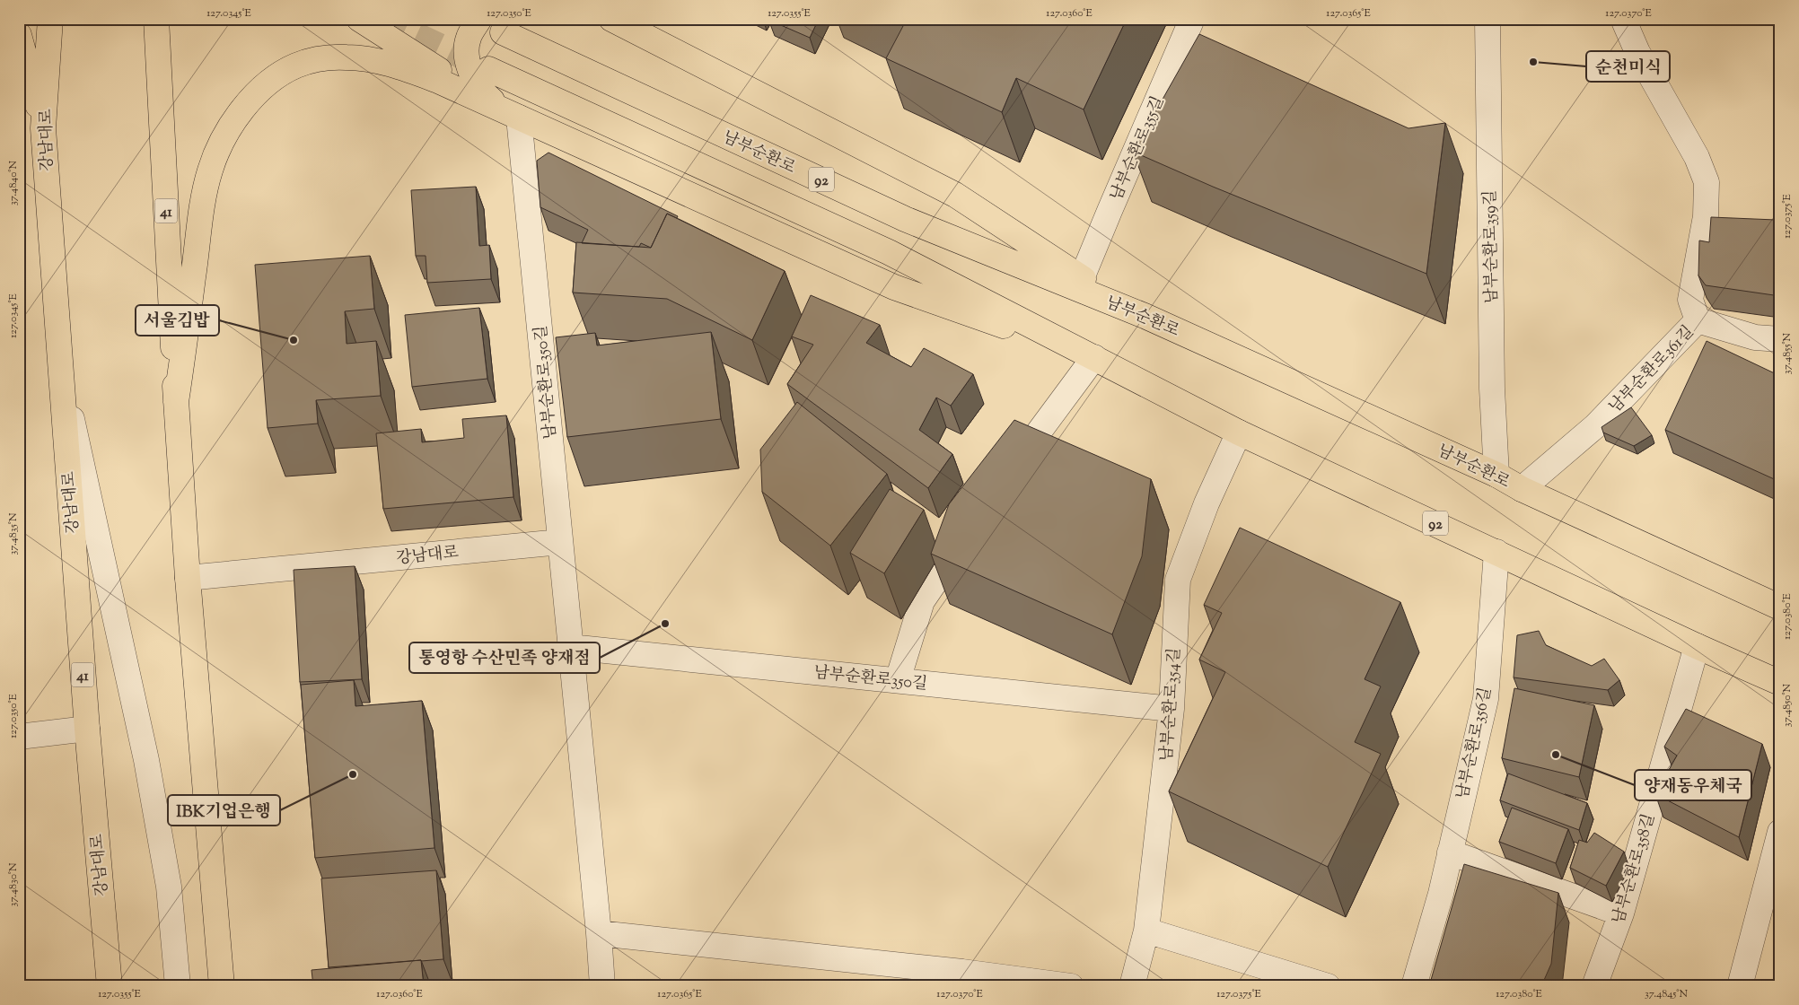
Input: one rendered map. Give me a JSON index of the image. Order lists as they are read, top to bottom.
{
  "streets": {
    "main road": [
      "강남대로",
      "남부순환로",
      "92",
      "41"
    ],
    "street": [
      "남부순환로355길",
      "남부순환로359길",
      "남부순환로361길",
      "남부순환로350길",
      "남부순환로354길",
      "남부순환로356길",
      "남부순환로358길"
    ]
  },
  "crossings": [
    ["강남대로", "41"],
    ["강남대로", "남부순환로350길"],
    ["남부순환로", "남부순환로359길"],
    ["남부순환로", "남부순환로361길"],
    ["92", "남부순환로354길"],
    ["92", "남부순환로356길"],
    ["92", "남부순환로358길"],
    ["남부순환로350길", "남부순환로354길"]
  ],
  "places": [
    "순천미식",
    "서울김밥",
    "통영항 수산민족 양재점",
    "양재동우체국",
    "IBK기업은행"
  ],
  "coordinates": [
    "127.0345°E",
    "127.0350°E",
    "127.0355°E",
    "127.0360°E",
    "127.0365°E",
    "127.0370°E",
    "37.4840°N",
    "127.0375°E",
    "37.4855°N",
    "37.4835°N",
    "127.0380°E",
    "37.4850°N",
    "37.4830°N",
    "37.4845°N"
  ]
}
